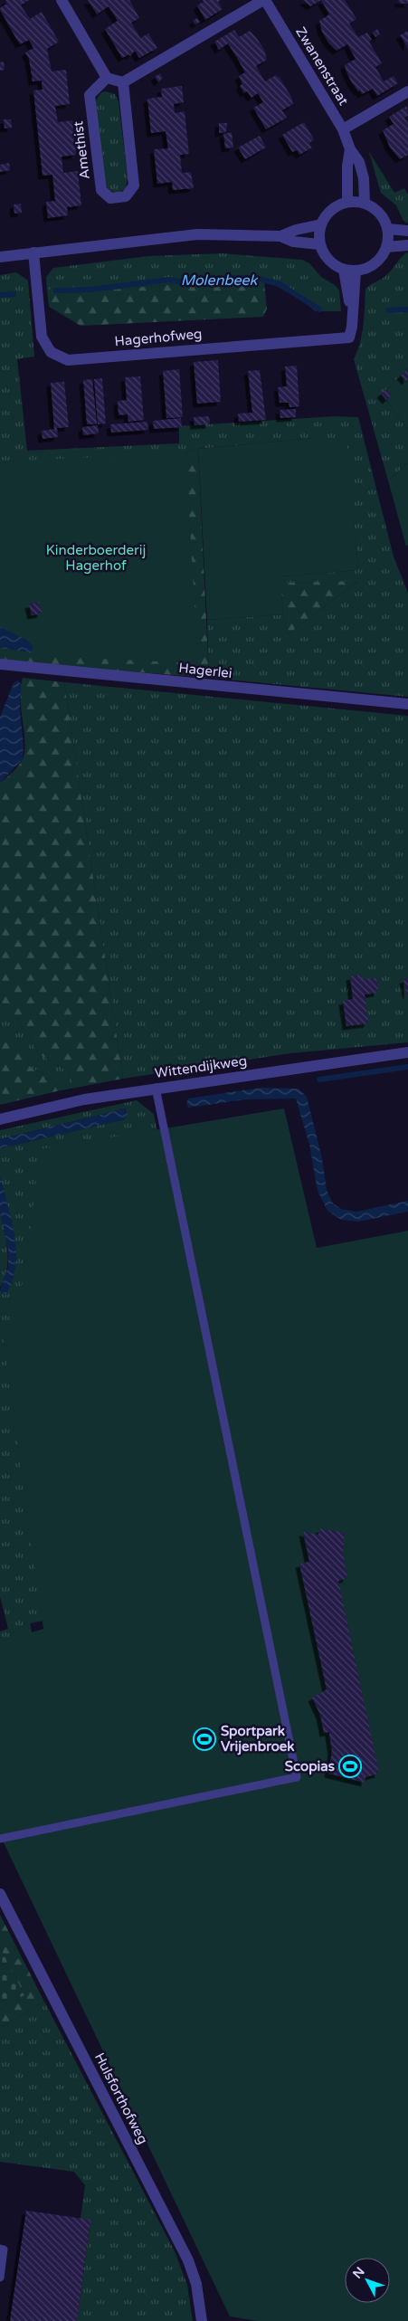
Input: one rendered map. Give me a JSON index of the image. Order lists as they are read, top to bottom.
{
  "streets": {
    "street": [
      "Zwanenstraat",
      "Amethist",
      "Hagerhofweg",
      "Hagerlei",
      "Wittendijkweg",
      "Hulsforthofweg"
    ]
  },
  "crossings": [
    ["Zwanenstraat", "Hagerhofweg"]
  ],
  "water": ["Molenbeek"],
  "parks": ["Kinderboerderij Hagerhof"],
  "places": {
    "sports": ["Sportpark Vrijenbroek", "Scopias"]
  },
  "north": "top left"
}
